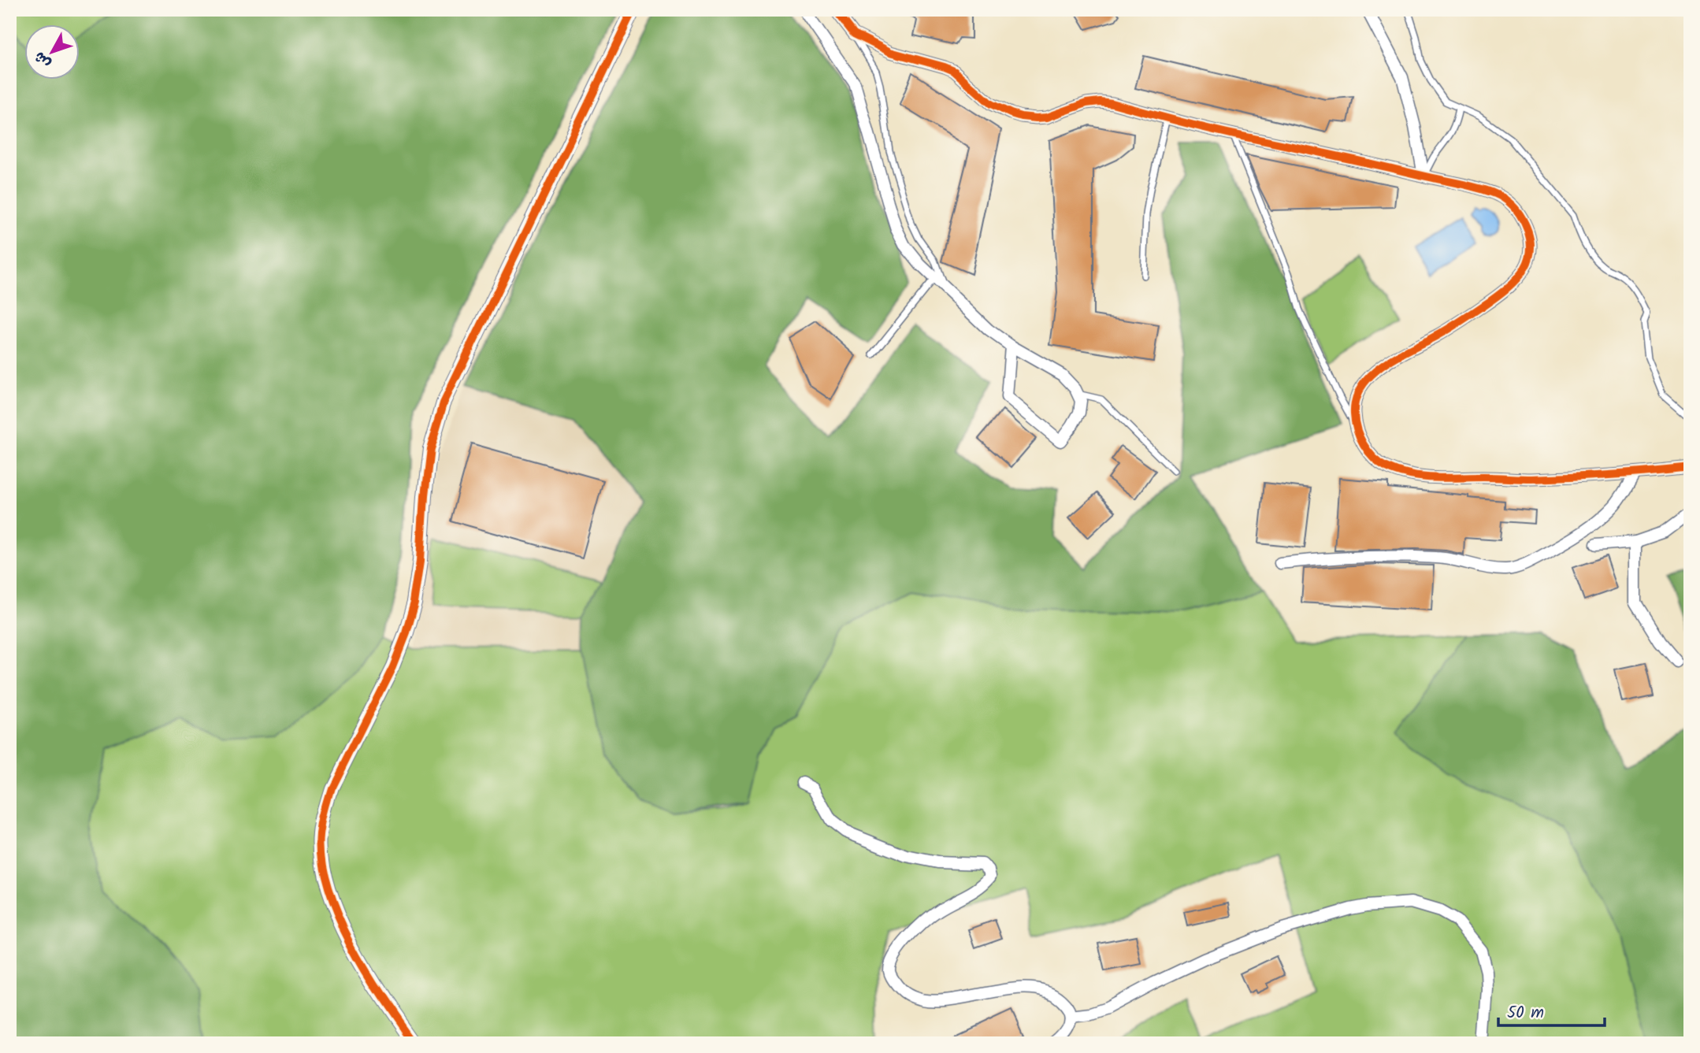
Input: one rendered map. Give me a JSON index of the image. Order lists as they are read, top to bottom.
{
  "scale_bar": "50 m",
  "north": "bottom left"
}
